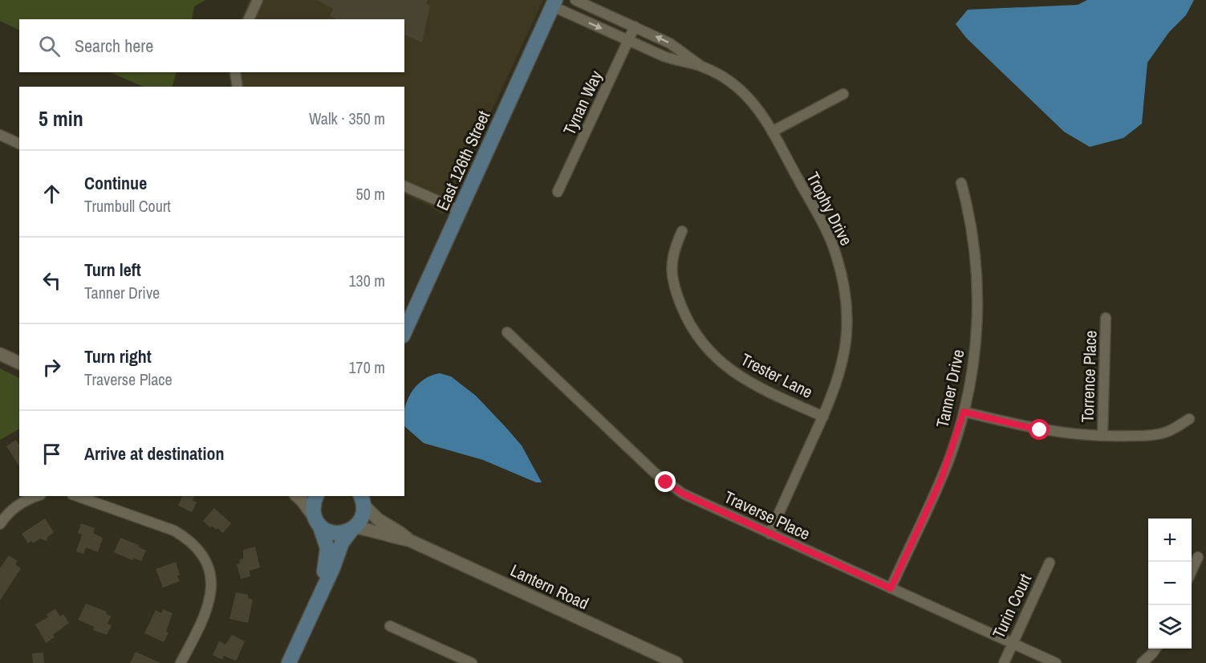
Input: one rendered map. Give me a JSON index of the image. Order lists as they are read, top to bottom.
{
  "streets": {
    "main road": ["East 126th Street"],
    "street": [
      "Tynan Way",
      "Trophy Drive",
      "Trester Lane",
      "Torrence Place",
      "Tanner Drive",
      "Traverse Place",
      "Lantern Road",
      "Turin Court"
    ]
  },
  "crossings": [
    ["Tynan Way", "Trophy Drive"],
    ["East 126th Street", "Trophy Drive"],
    ["Trophy Drive", "Trester Lane"],
    ["Trophy Drive", "Traverse Place"],
    ["Tanner Drive", "Traverse Place"],
    ["Traverse Place", "Turin Court"]
  ],
  "page": {
    "search": "Search here",
    "heading": ["5 min", "Walk · 350 m"],
    "list": [
      ["Continue", "Trumbull Court", "50 m"],
      ["Turn left", "Tanner Drive", "130 m"],
      ["Turn right", "Traverse Place", "170 m"],
      "Arrive at destination"
    ],
    "map_buttons": ["+", "−"]
  }
}
